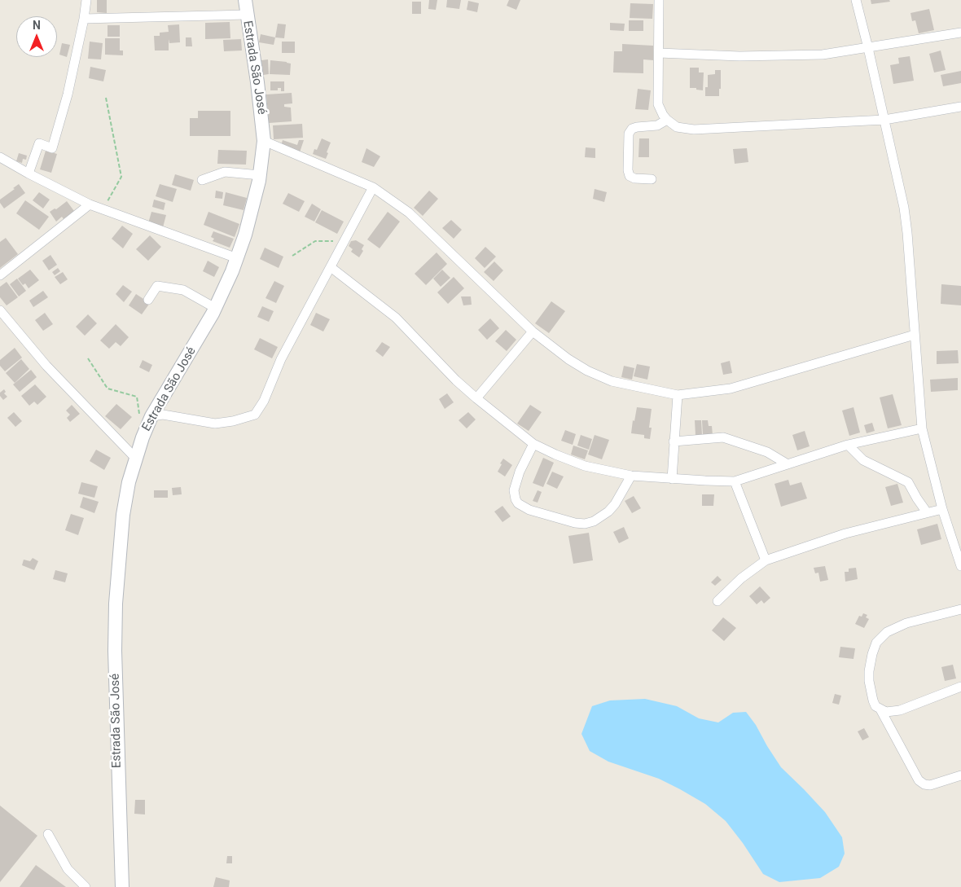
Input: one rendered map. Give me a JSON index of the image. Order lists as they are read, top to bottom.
{
  "streets": {
    "street": ["Estrada São José"]
  },
  "north": "top"
}
